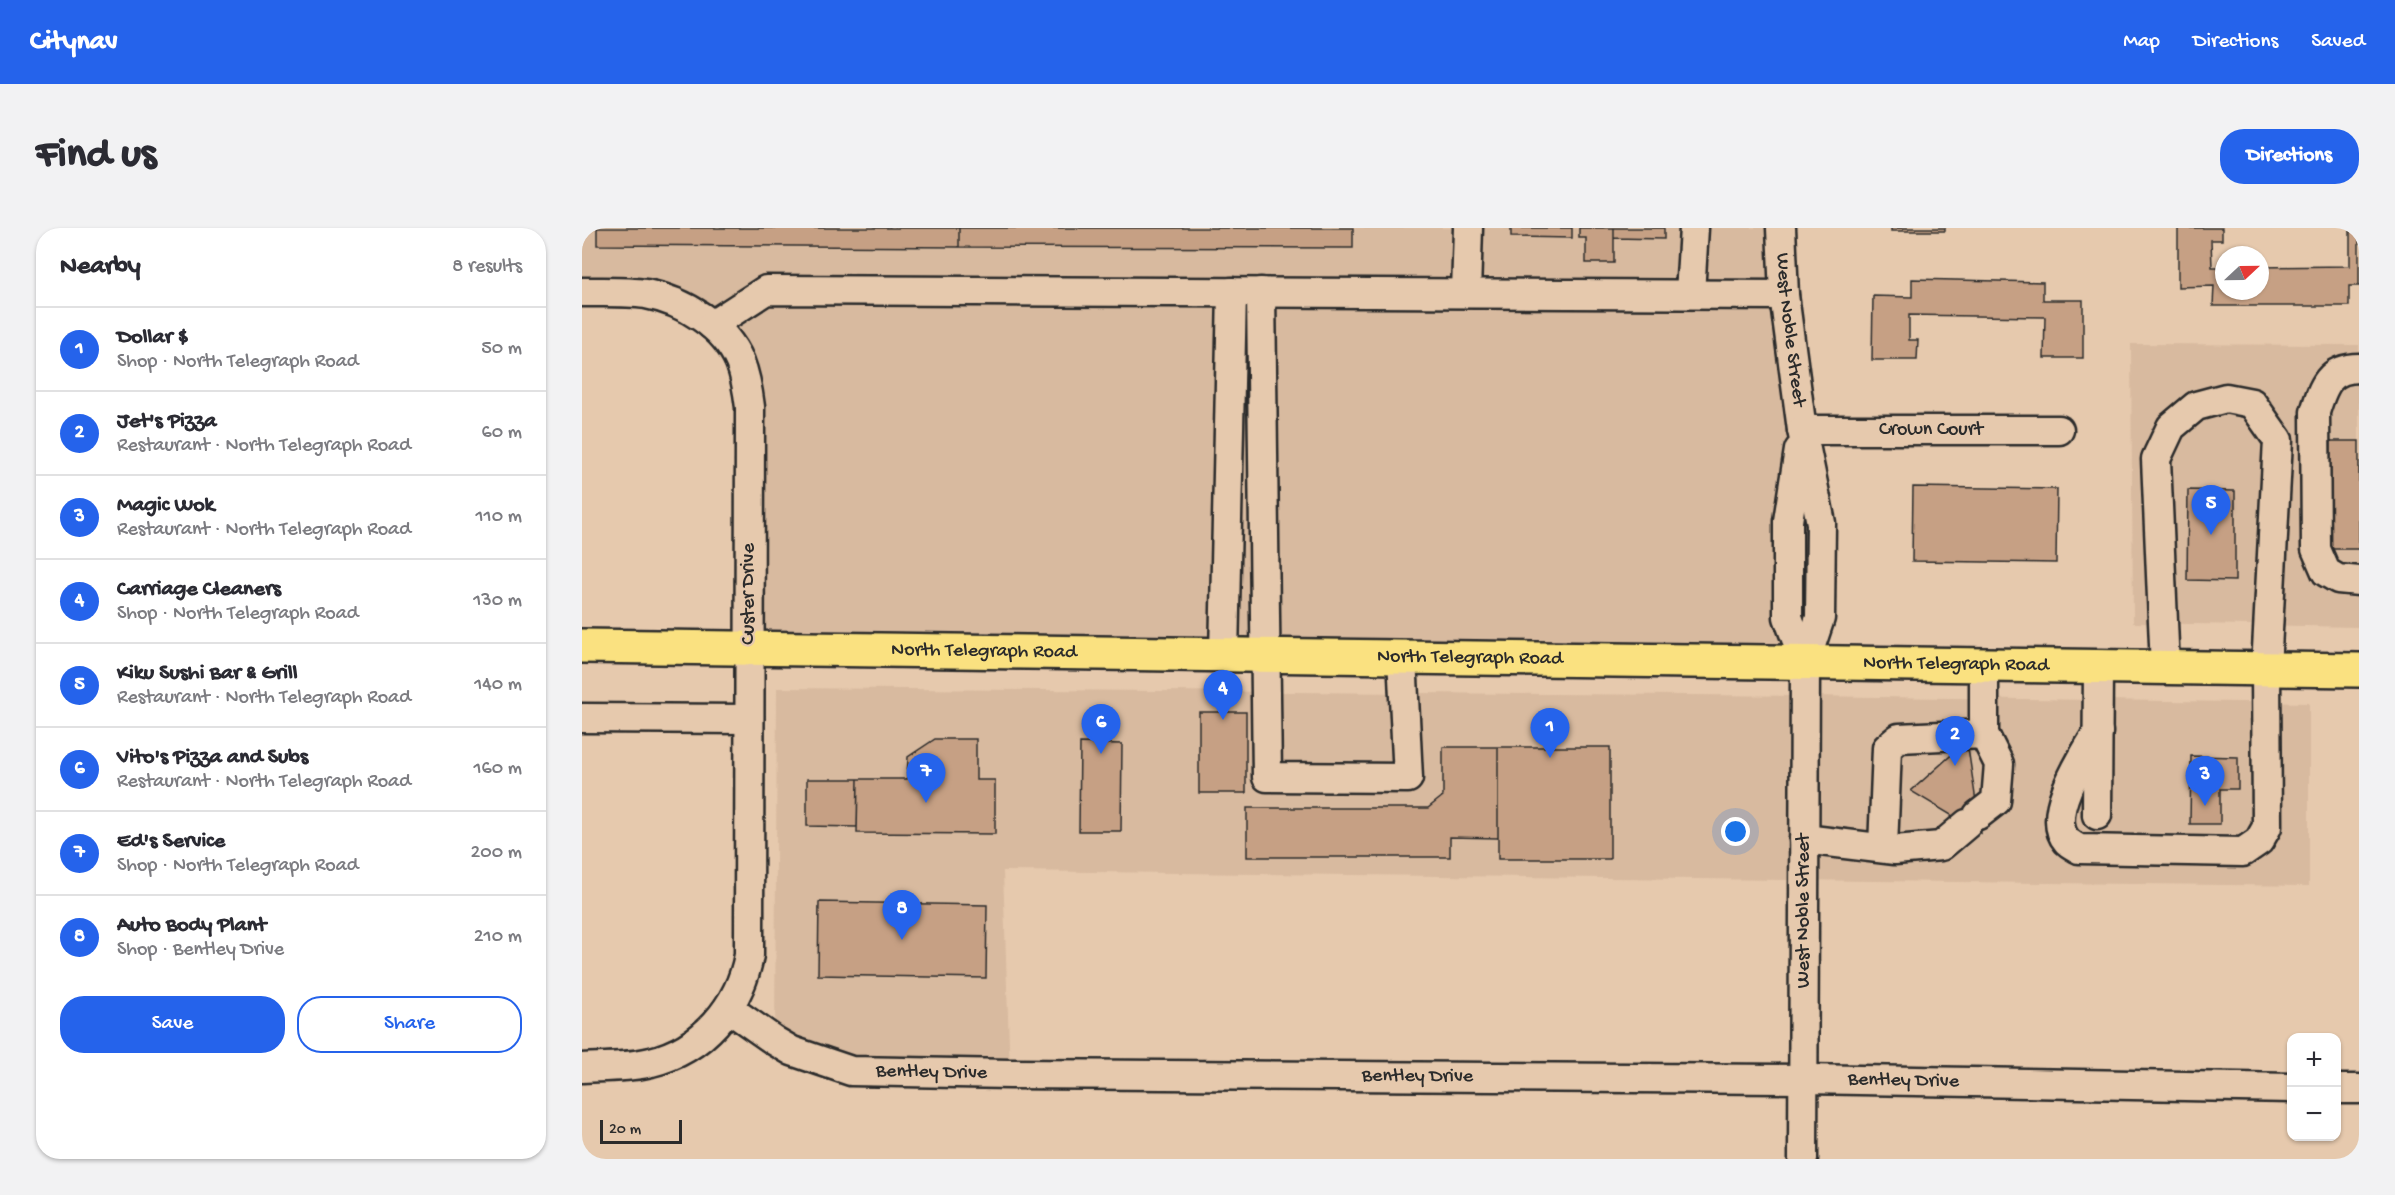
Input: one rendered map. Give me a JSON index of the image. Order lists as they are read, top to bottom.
{
  "streets": {
    "main road": ["North Telegraph Road"],
    "street": [
      "West Noble Street",
      "Crown Court",
      "Custer Drive",
      "Bentley Drive"
    ]
  },
  "crossings": [
    ["West Noble Street", "Crown Court"],
    ["West Noble Street", "North Telegraph Road"],
    ["West Noble Street", "Bentley Drive"],
    ["Custer Drive", "North Telegraph Road"],
    ["Custer Drive", "Bentley Drive"]
  ],
  "scale_bar": "20 m",
  "north": "right",
  "page": {
    "header": "Citynav",
    "nav": ["Map", "Directions", "Saved"],
    "buttons": [
      "Directions",
      ["Save", "Share"]
    ],
    "title": "Find us",
    "heading": ["Nearby", "8 results"],
    "list": [
      {
        "mark": "1",
        "name": "Dollar $",
        "note": "Shop · North Telegraph Road",
        "value": "50 m"
      },
      {
        "mark": "2",
        "name": "Jet's Pizza",
        "note": "Restaurant · North Telegraph Road",
        "value": "60 m"
      },
      {
        "mark": "3",
        "name": "Magic Wok",
        "note": "Restaurant · North Telegraph Road",
        "value": "110 m"
      },
      {
        "mark": "4",
        "name": "Carriage Cleaners",
        "note": "Shop · North Telegraph Road",
        "value": "130 m"
      },
      {
        "mark": "5",
        "name": "Kiku Sushi Bar & Grill",
        "note": "Restaurant · North Telegraph Road",
        "value": "140 m"
      },
      {
        "mark": "6",
        "name": "Vito's Pizza and Subs",
        "note": "Restaurant · North Telegraph Road",
        "value": "160 m"
      },
      {
        "mark": "7",
        "name": "Ed's Service",
        "note": "Shop · North Telegraph Road",
        "value": "200 m"
      },
      {
        "mark": "8",
        "name": "Auto Body Plant",
        "note": "Shop · Bentley Drive",
        "value": "210 m"
      }
    ],
    "pins": [
      "5",
      "4",
      "6",
      "1",
      "2",
      "7",
      "3",
      "8"
    ],
    "map_buttons": ["+", "−"],
    "scale": "20 m"
  }
}
